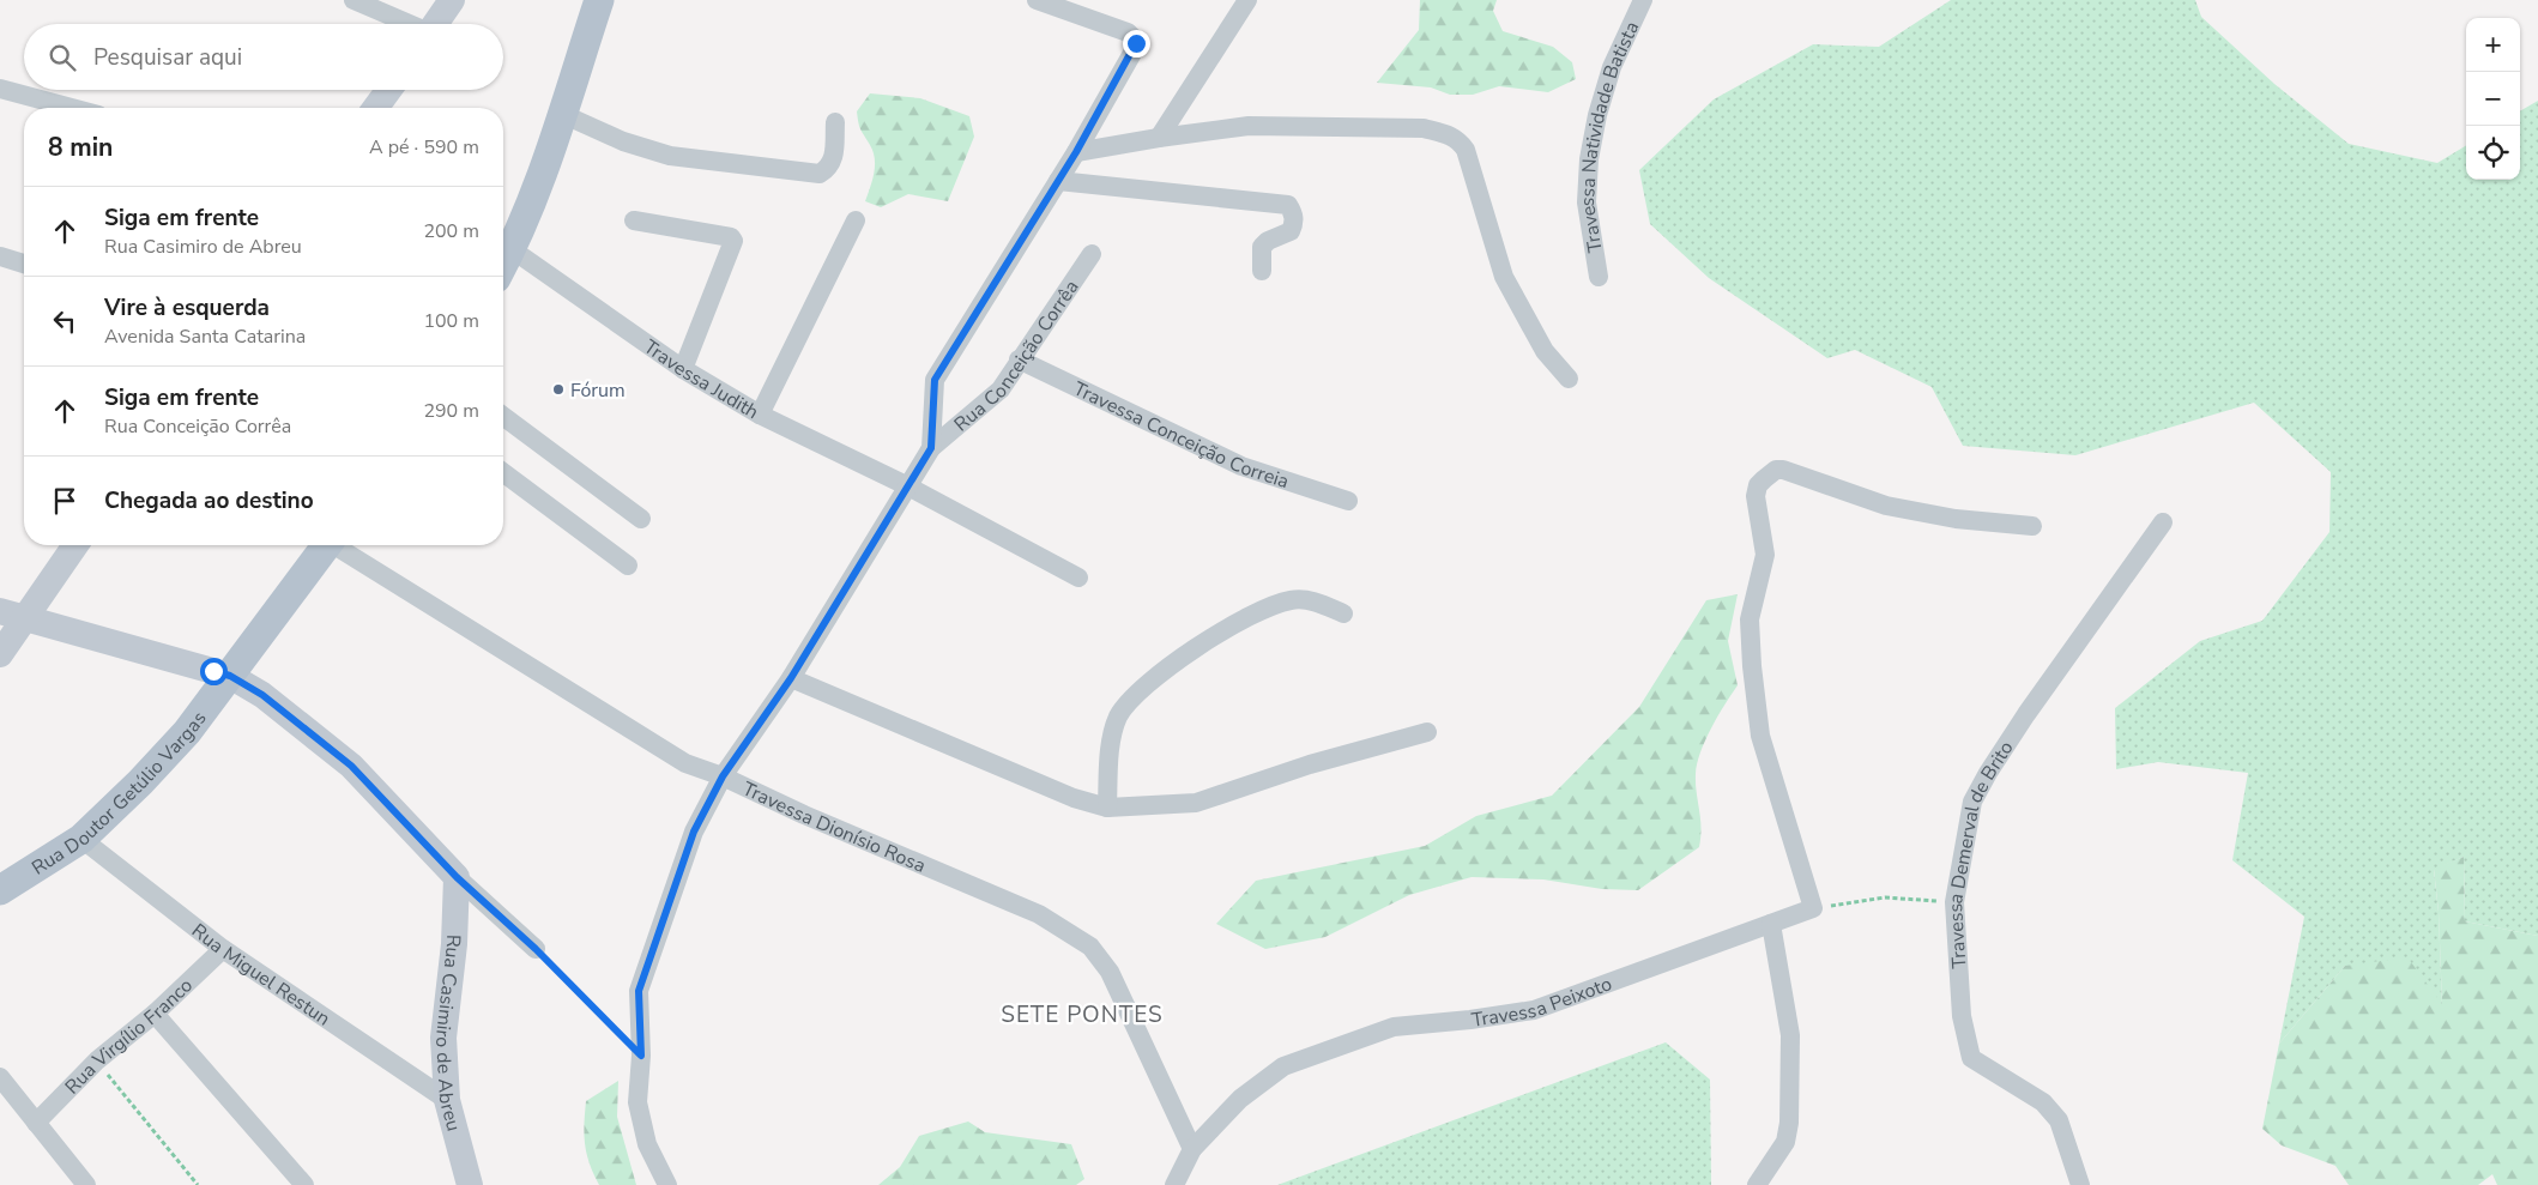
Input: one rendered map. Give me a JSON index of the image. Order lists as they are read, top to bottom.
{
  "streets": {
    "main road": ["Rua Doutor Getúlio Vargas"],
    "street": [
      "Travessa Natividade Batista",
      "Rua Conceição Corrêa",
      "Travessa Judith",
      "Travessa Conceição Correia",
      "Travessa Dionísio Rosa",
      "Travessa Demerval de Brito",
      "Rua Miguel Restun",
      "Travessa Peixoto",
      "Rua Casimiro de Abreu",
      "Rua Virgílio Franco"
    ]
  },
  "crossings": [
    ["Rua Conceição Corrêa", "Travessa Judith"],
    ["Rua Conceição Corrêa", "Travessa Conceição Correia"],
    ["Rua Conceição Corrêa", "Travessa Dionísio Rosa"],
    ["Rua Doutor Getúlio Vargas", "Rua Miguel Restun"],
    ["Travessa Dionísio Rosa", "Travessa Peixoto"],
    ["Rua Miguel Restun", "Rua Casimiro de Abreu"],
    ["Rua Miguel Restun", "Rua Virgílio Franco"]
  ],
  "districts": ["SETE PONTES"],
  "places": ["Fórum"],
  "page": {
    "map_buttons": ["+", "−"],
    "search": "Pesquisar aqui",
    "heading": ["8 min", "A pé · 590 m"],
    "list": [
      ["Siga em frente", "Rua Casimiro de Abreu", "200 m"],
      ["Vire à esquerda", "Avenida Santa Catarina", "100 m"],
      ["Siga em frente", "Rua Conceição Corrêa", "290 m"],
      "Chegada ao destino"
    ]
  }
}
